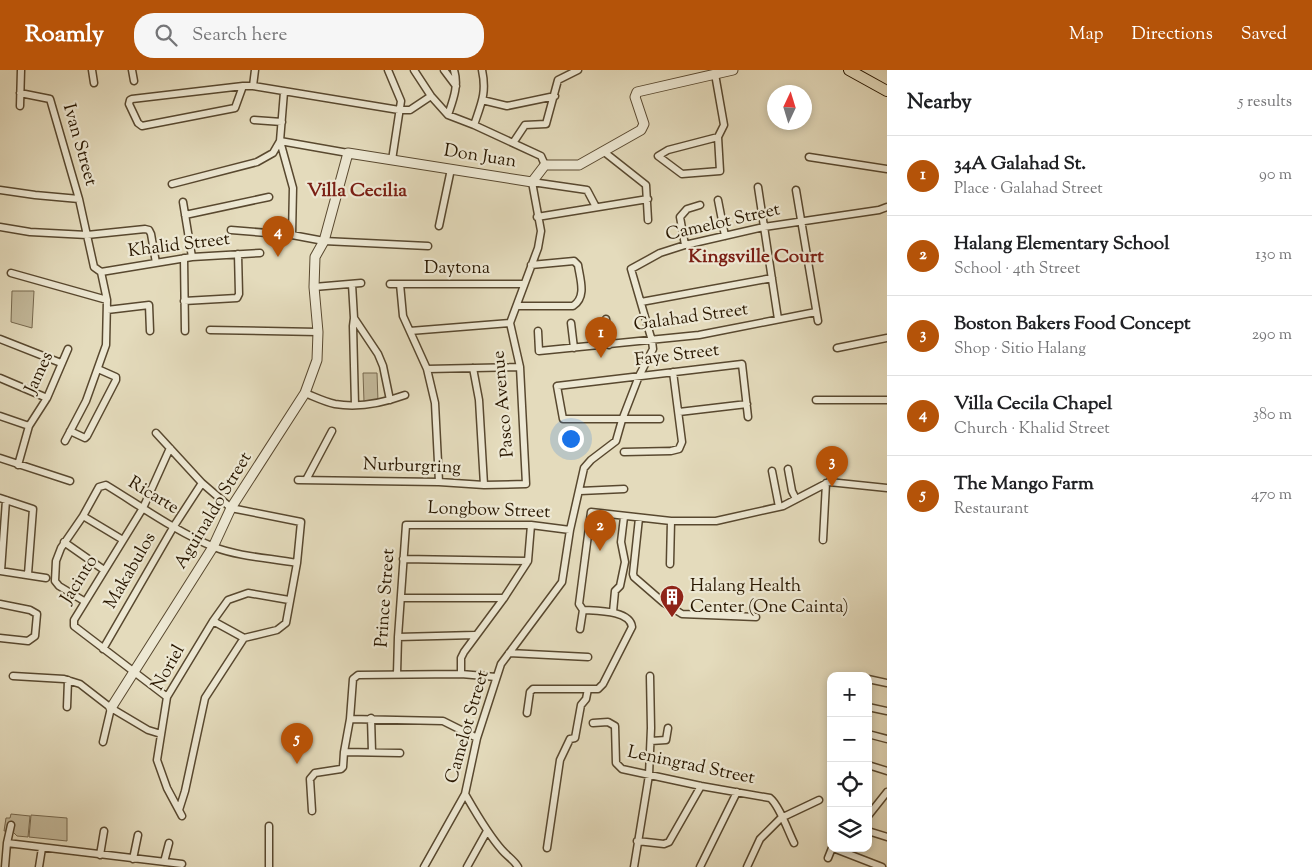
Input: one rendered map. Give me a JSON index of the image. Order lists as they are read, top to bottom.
{
  "streets": {
    "street": [
      "Ivan Street",
      "Don Juan",
      "Camelot Street",
      "Khalid Street",
      "Daytona",
      "Galahad Street",
      "Faye Street",
      "James",
      "Pasco Avenue",
      "Nurburgring",
      "Ricarte",
      "Aguinaldo Street",
      "Longbow Street",
      "Makabulos",
      "Jacinto",
      "Prince Street",
      "Noriel",
      "Leningrad Street"
    ]
  },
  "crossings": [
    ["Don Juan", "Aguinaldo Street"],
    ["Camelot Street", "Galahad Street"],
    ["Camelot Street", "Faye Street"],
    ["Camelot Street", "Longbow Street"],
    ["Pasco Avenue", "Nurburgring"],
    ["Ricarte", "Aguinaldo Street"],
    ["Ricarte", "Makabulos"],
    ["Ricarte", "Jacinto"],
    ["Aguinaldo Street", "Jacinto"],
    ["Longbow Street", "Prince Street"],
    ["Makabulos", "Jacinto"],
    ["Jacinto", "Noriel"]
  ],
  "districts": ["Villa Cecilia", "Kingsville Court"],
  "places": {
    "building": ["Halang Health Center (One Cainta)"]
  },
  "north": "top",
  "page": {
    "header": "Roamly",
    "search": "Search here",
    "nav": ["Map", "Directions", "Saved"],
    "heading": ["Nearby", "5 results"],
    "list": [
      {
        "mark": "1",
        "name": "34A Galahad St.",
        "note": "Place · Galahad Street",
        "value": "90 m"
      },
      {
        "mark": "2",
        "name": "Halang Elementary School",
        "note": "School · 4th Street",
        "value": "130 m"
      },
      {
        "mark": "3",
        "name": "Boston Bakers Food Concept",
        "note": "Shop · Sitio Halang",
        "value": "290 m"
      },
      {
        "mark": "4",
        "name": "Villa Cecila Chapel",
        "note": "Church · Khalid Street",
        "value": "380 m"
      },
      {
        "mark": "5",
        "name": "The Mango Farm",
        "note": "Restaurant",
        "value": "470 m"
      }
    ],
    "pins": [
      "4",
      "1",
      "3",
      "2",
      "5"
    ],
    "map_buttons": ["+", "−"]
  }
}
